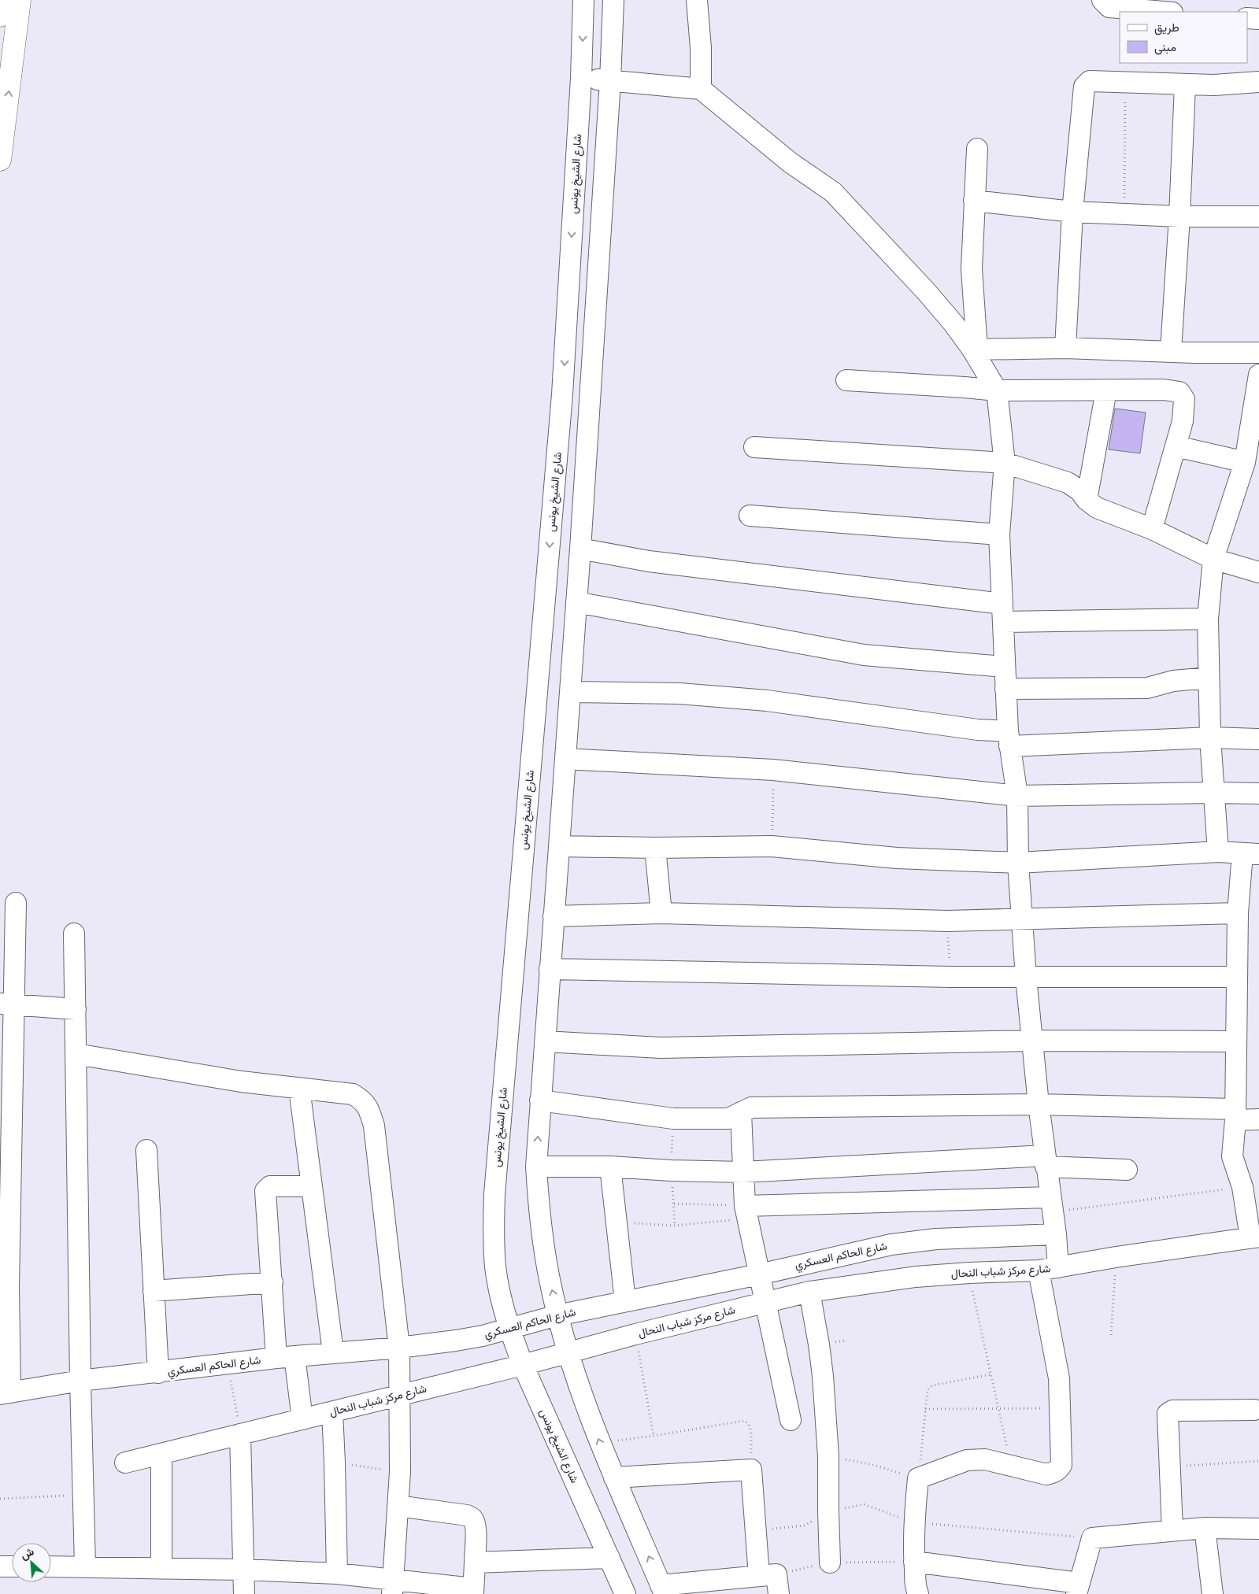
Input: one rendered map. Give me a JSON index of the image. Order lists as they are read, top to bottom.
{
  "streets": {
    "street": ["شارع الشيخ يونس", "شارع الحاكم العسكري", "شارع مركز شباب النحال"]
  },
  "crossings": [
    ["شارع الشيخ يونس", "شارع الحاكم العسكري"],
    ["شارع الشيخ يونس", "شارع مركز شباب النحال"]
  ],
  "legend": ["طريق", "مبنى"],
  "north": "top left"
}
